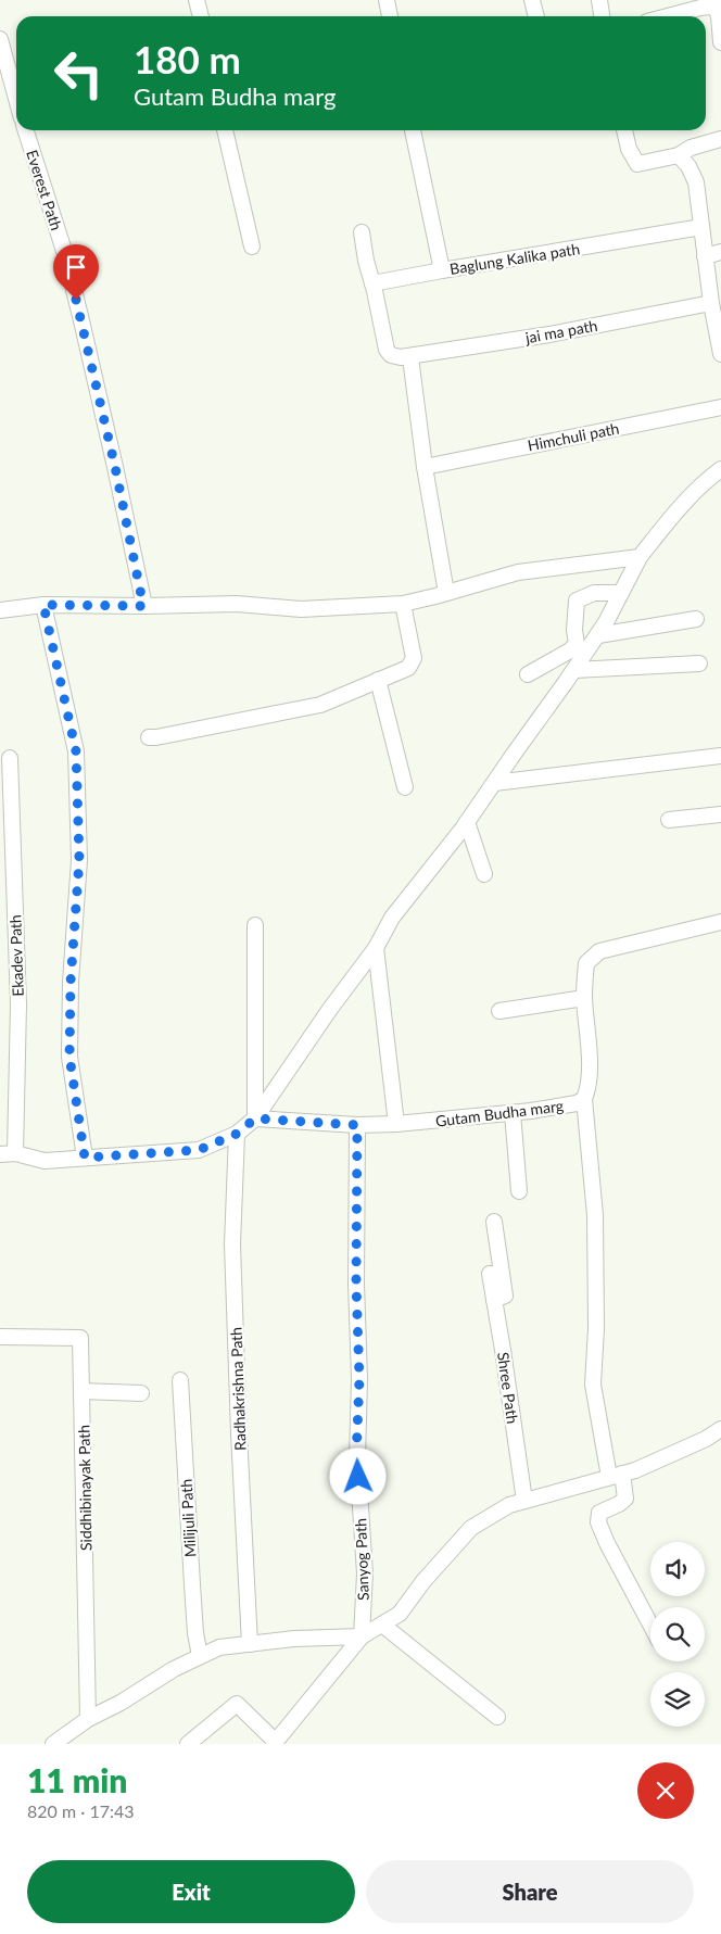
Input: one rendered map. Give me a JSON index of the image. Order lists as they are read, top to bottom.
{
  "streets": {
    "street": [
      "Everest Path",
      "Baglung Kalika path",
      "jai ma path",
      "Himchuli path",
      "Ekadev Path",
      "Gutam Budha marg",
      "Shree Path",
      "Radhakrishna Path",
      "Siddhibinayak Path",
      "Milijuli Path",
      "Sanyog Path"
    ]
  },
  "crossings": [
    ["Gutam Budha marg", "Sanyog Path"]
  ],
  "page": {
    "turn": ["180 m", "Gutam Budha marg"],
    "heading": ["11 min", "820 m · 17:43"],
    "buttons": ["Exit", "Share"]
  }
}
